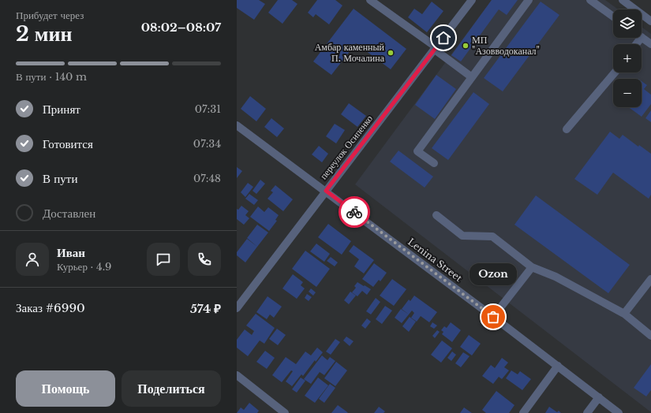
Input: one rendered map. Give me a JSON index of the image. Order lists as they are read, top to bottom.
{
  "streets": {
    "street": ["переулок Осипенко", "Lenina Street"]
  },
  "crossings": [
    ["переулок Осипенко", "Lenina Street"]
  ],
  "places": ["МП \"Азовводоканал\"", "Амбар каменный П. Мочалина", "Ozon"],
  "page": {
    "heading": ["2 мин", "Прибудет через", "08:02–08:07"],
    "panel": [
      "Иван",
      "Курьер · 4.9",
      "Заказ #6990",
      "574 ₽"
    ],
    "map_buttons": ["+", "−"],
    "bar": "В пути · 140 m",
    "list": [
      ["Принят", "07:31"],
      ["Готовится", "07:34"],
      ["В пути", "07:48"],
      "Доставлен"
    ],
    "bubble": "Ozon",
    "buttons": ["Помощь", "Поделиться"]
  }
}
